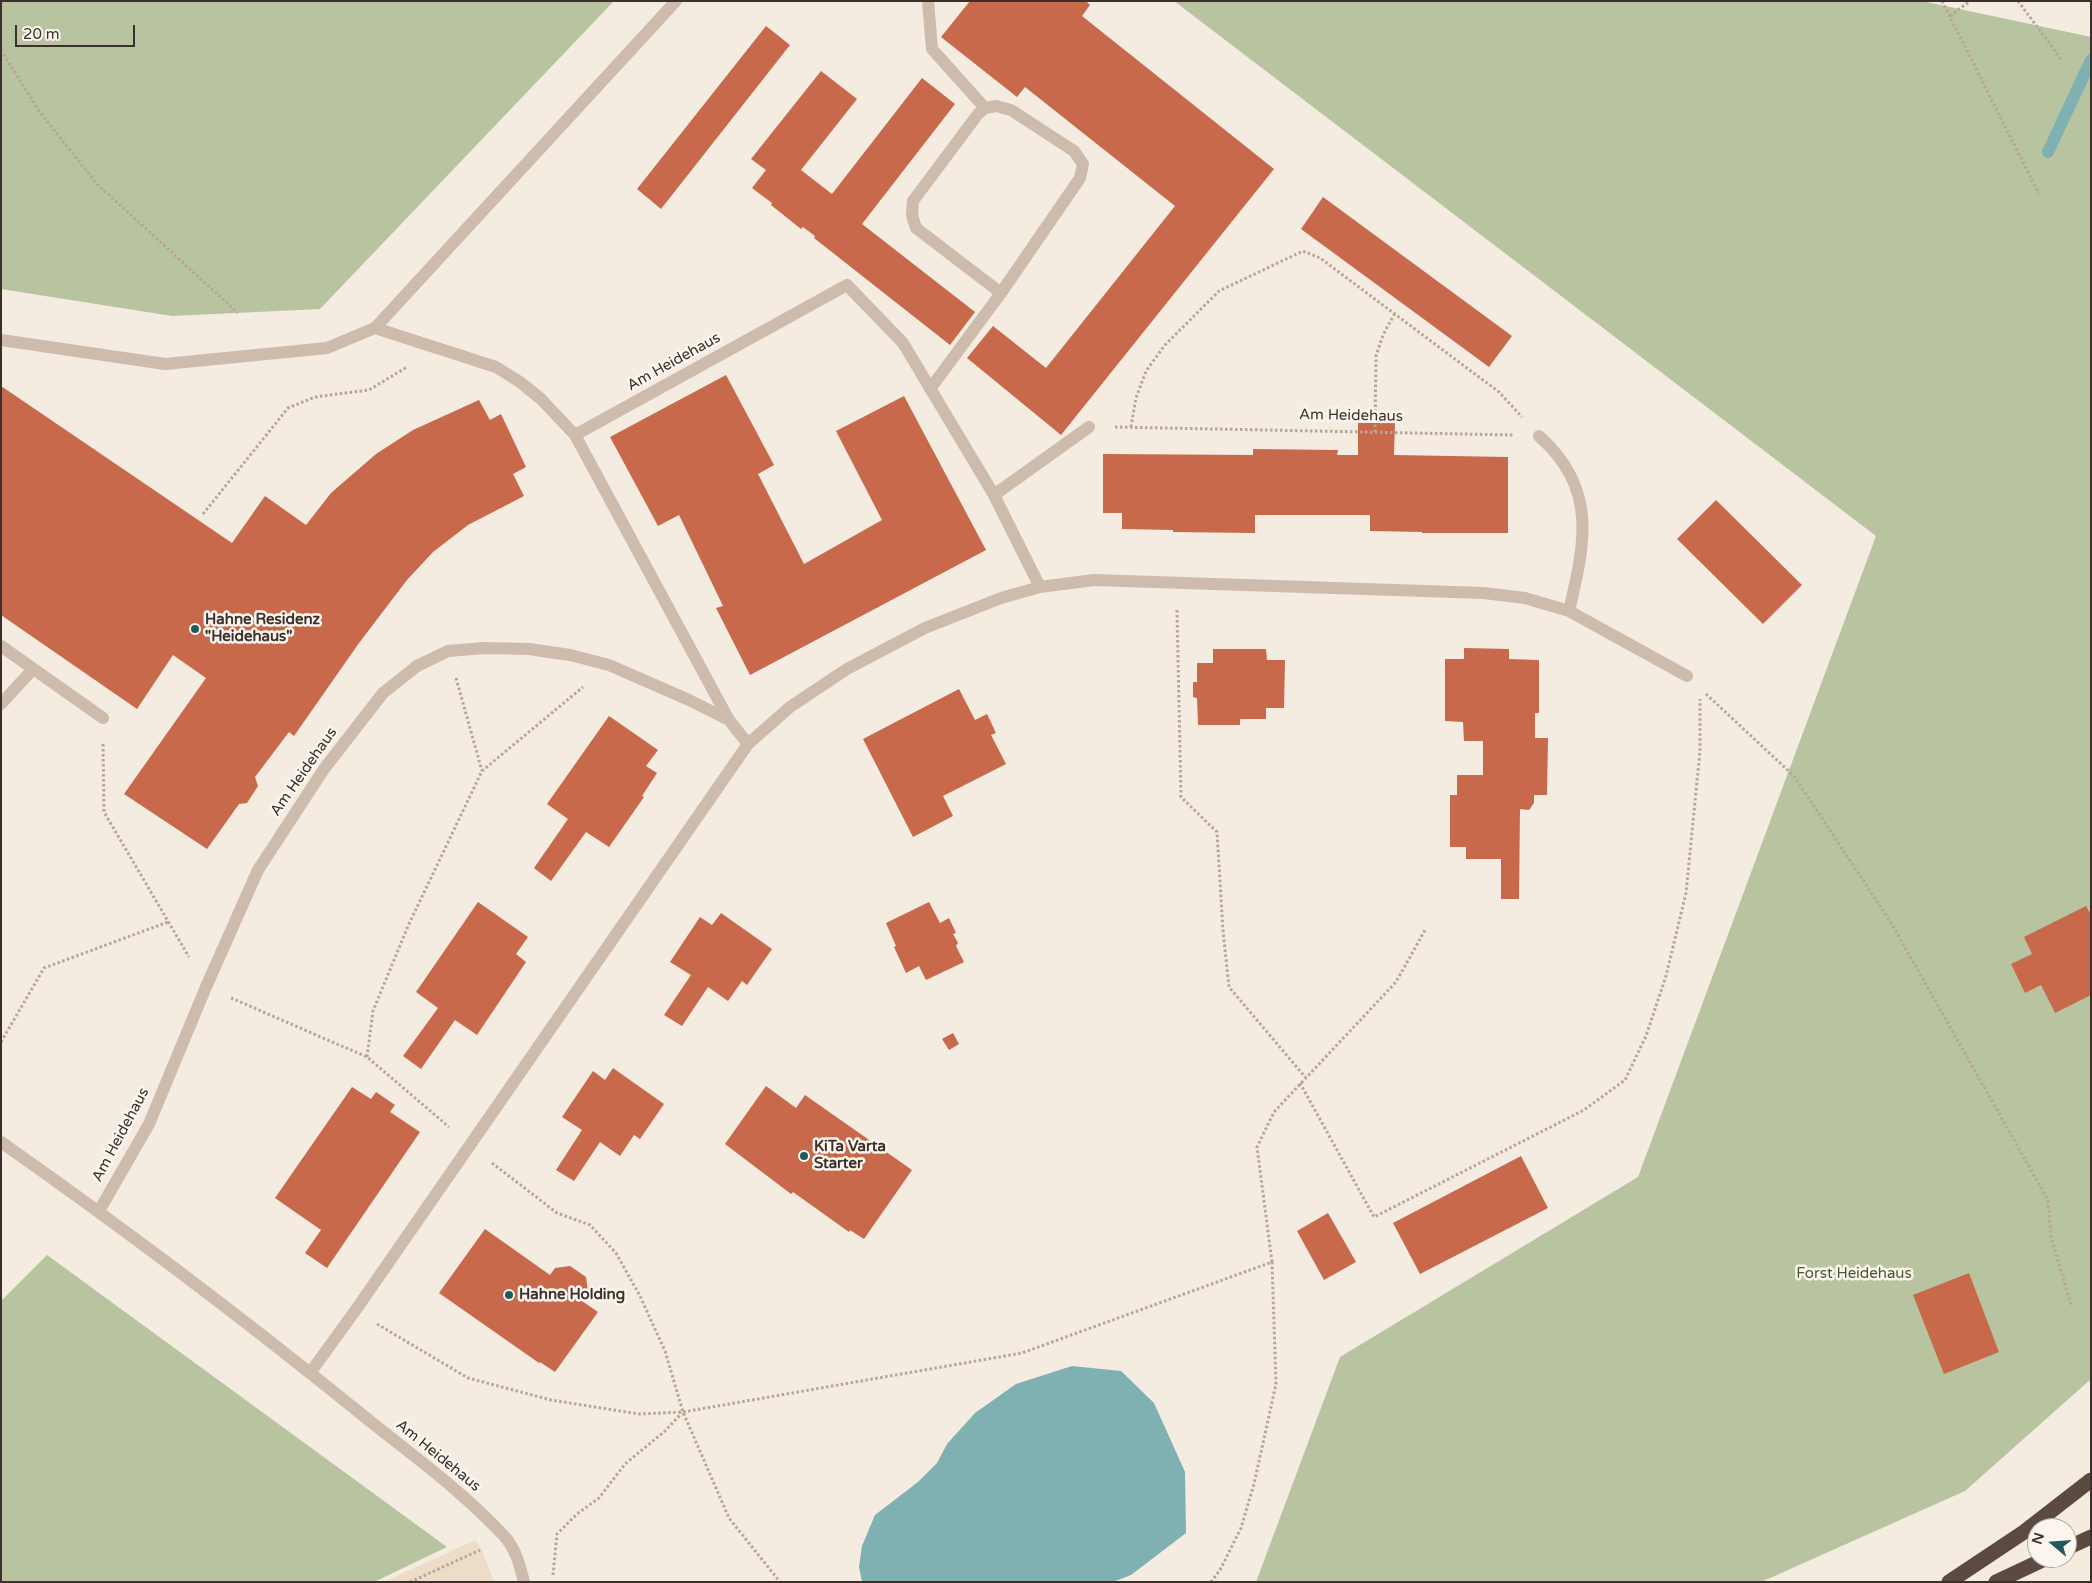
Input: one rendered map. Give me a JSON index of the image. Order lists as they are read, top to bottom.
{
  "streets": {
    "lane": ["Am Heidehaus"]
  },
  "parks": ["Forst Heidehaus"],
  "places": ["Hahne Residenz \"Heidehaus\"", "KiTa Varta Starter", "Hahne Holding"],
  "scale_bar": "20 m",
  "north": "left"
}
